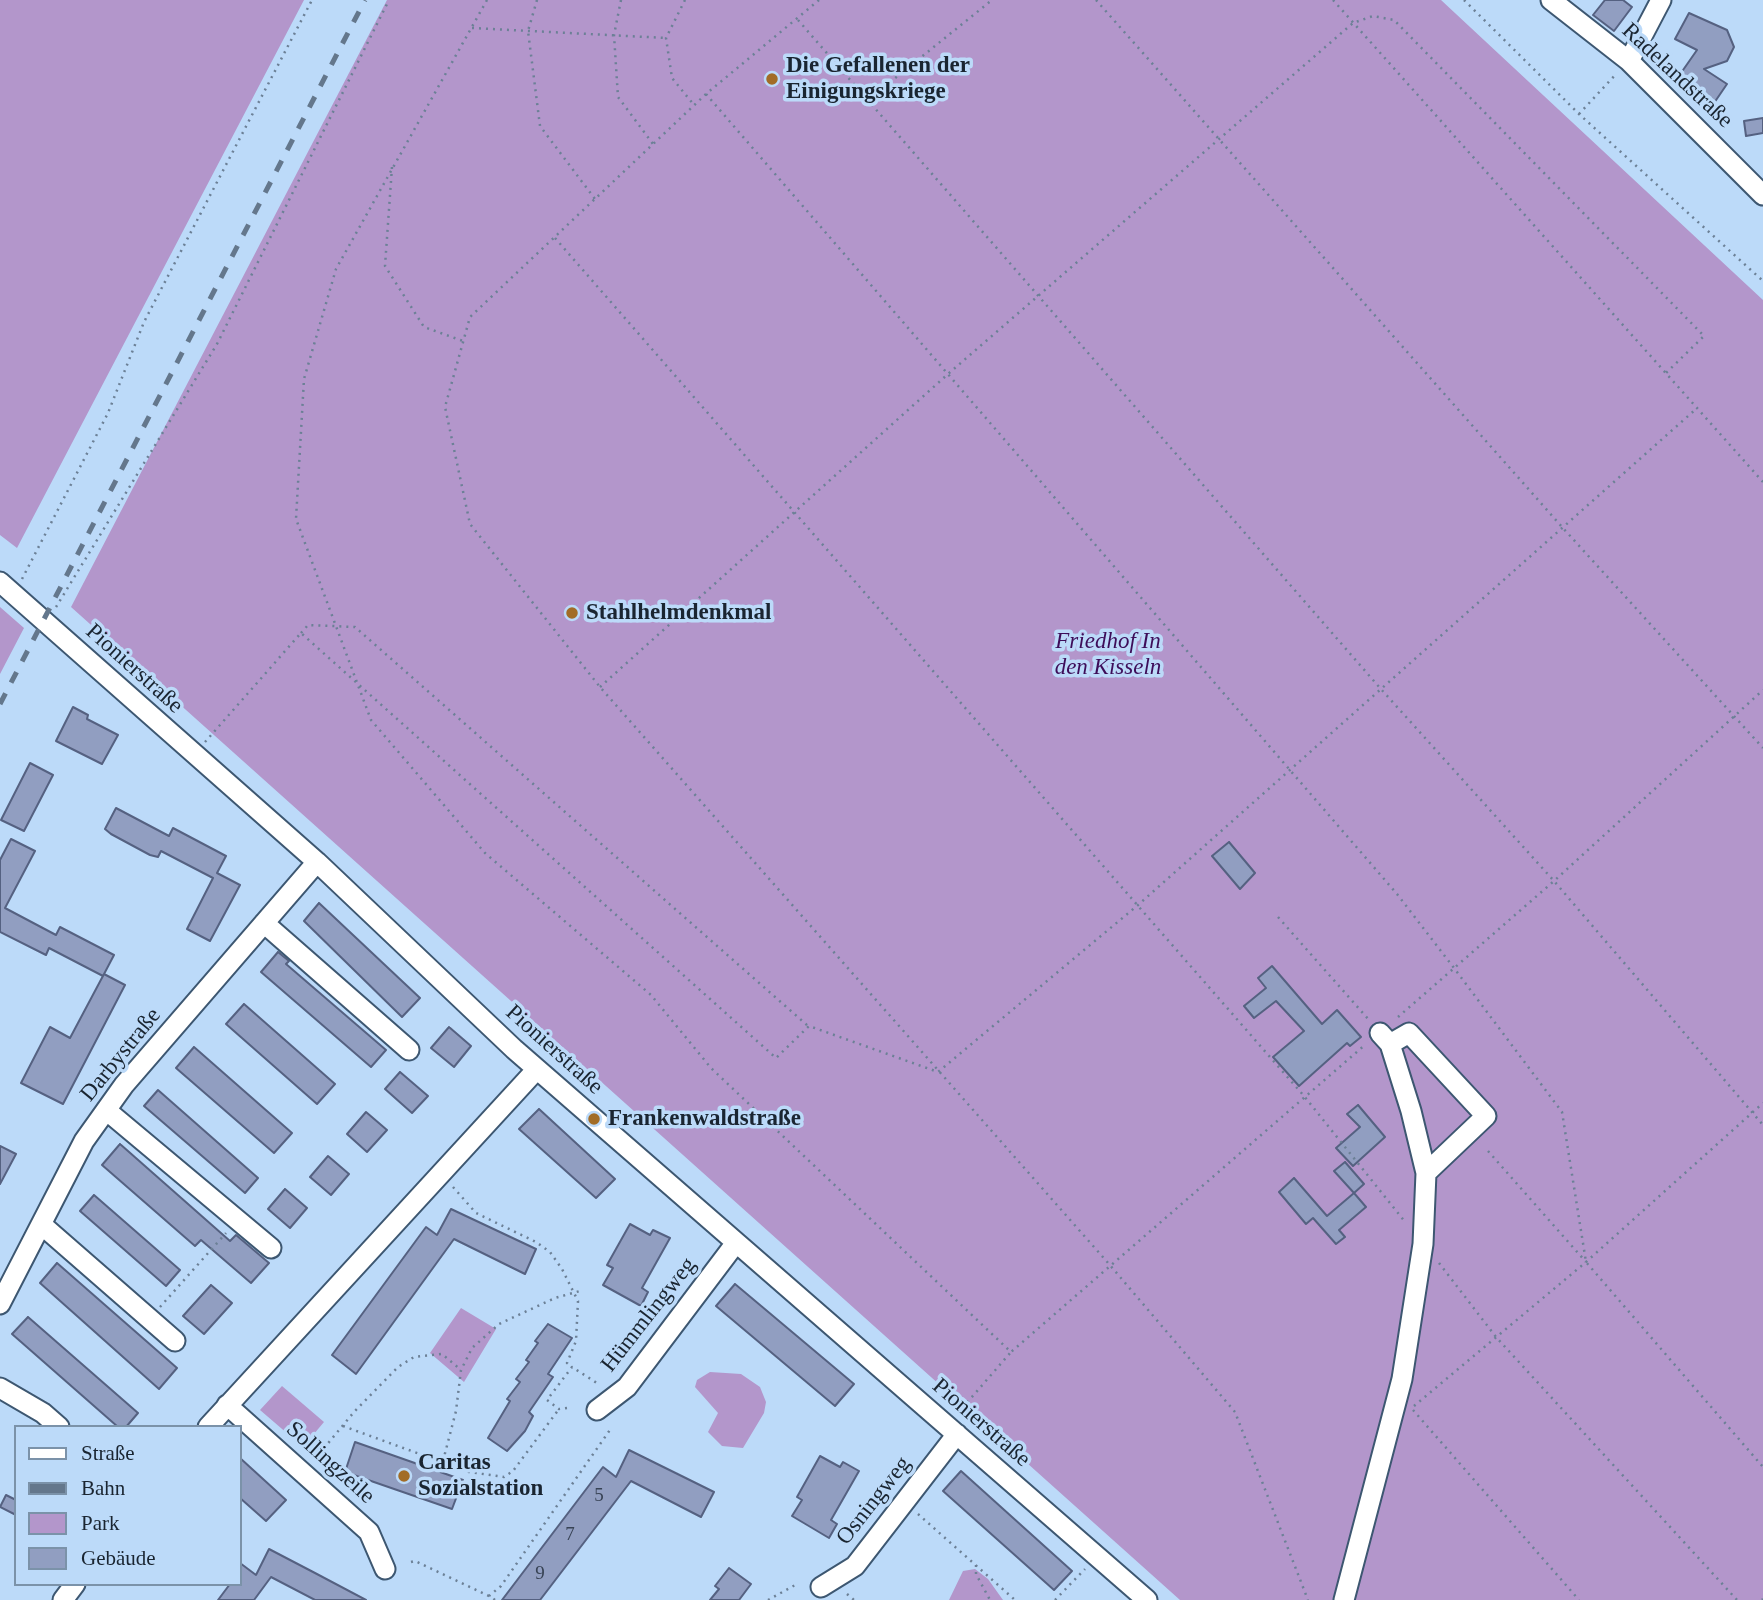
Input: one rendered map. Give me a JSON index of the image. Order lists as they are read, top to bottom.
{
  "streets": {
    "street": [
      "Radelandstraße",
      "Pionierstraße",
      "Darbystraße",
      "Hümmlingweg",
      "Sollingzeile",
      "Osningweg"
    ]
  },
  "crossings": [
    ["Pionierstraße", "Darbystraße"],
    ["Pionierstraße", "Hümmlingweg"],
    ["Pionierstraße", "Osningweg"]
  ],
  "parks": ["Friedhof In den Kisseln"],
  "places": [
    "Die Gefallenen der Einigungskriege",
    "Stahlhelmdenkmal",
    "Frankenwaldstraße",
    "Caritas Sozialstation"
  ],
  "house_numbers": ["5", "7", "9"],
  "legend": [
    "Straße",
    "Bahn",
    "Park",
    "Gebäude"
  ]
}
